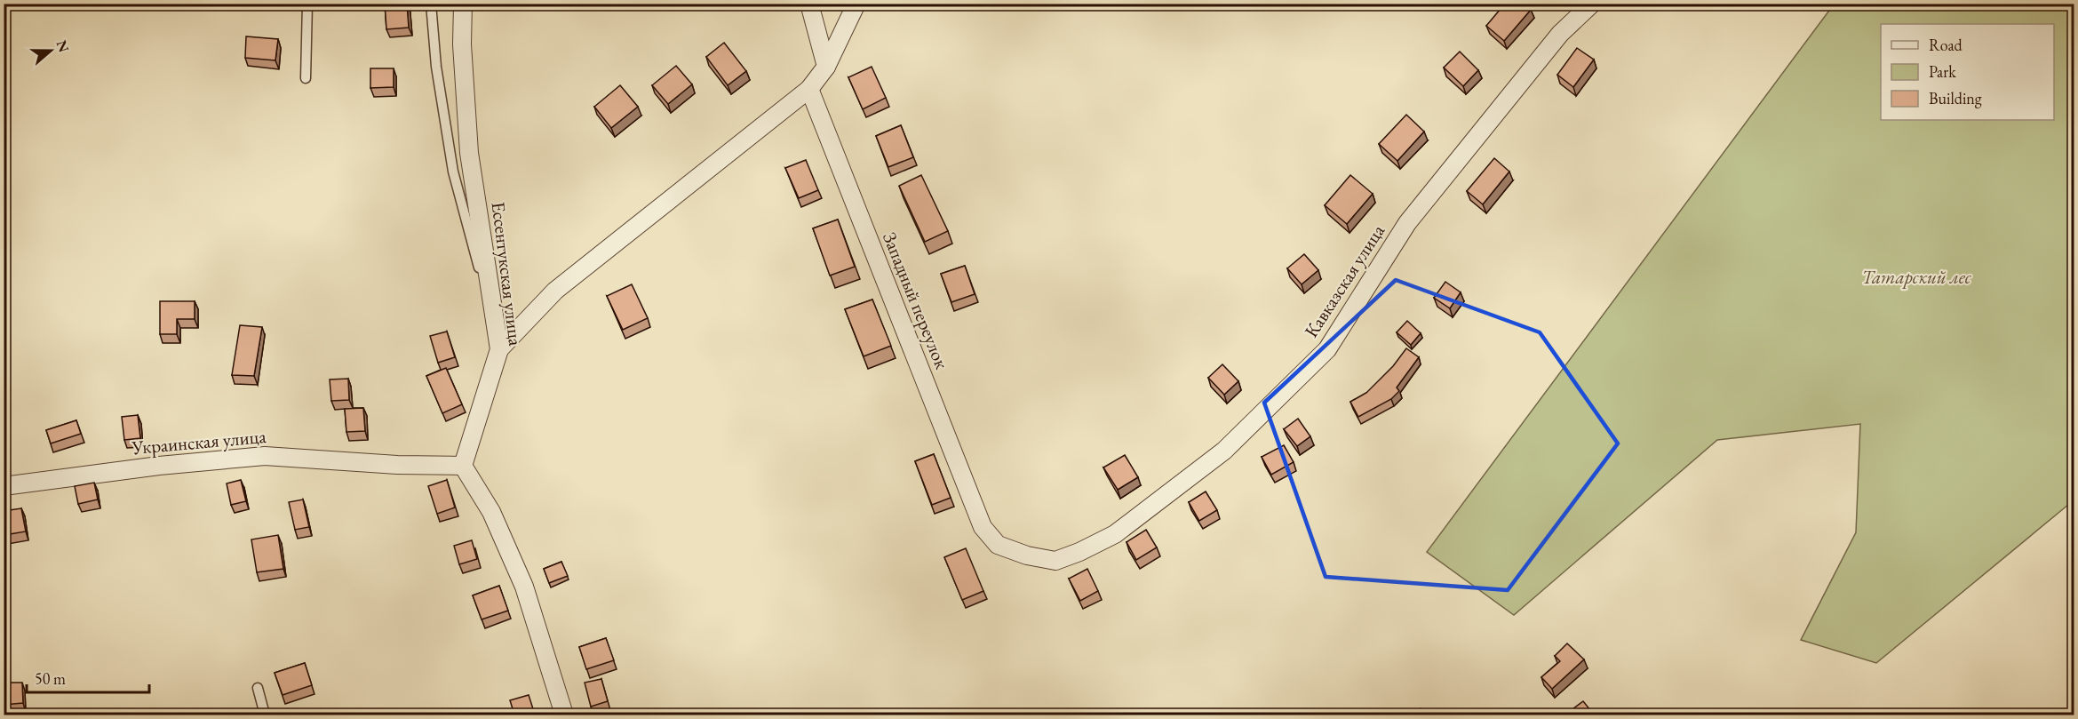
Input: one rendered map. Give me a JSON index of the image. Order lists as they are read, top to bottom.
{
  "streets": {
    "street": [
      "Ессентукская улица",
      "Кавказская улица",
      "Западный переулок",
      "Украинская улица"
    ]
  },
  "crossings": [
    ["Ессентукская улица", "Украинская улица"],
    ["Кавказская улица", "Западный переулок"]
  ],
  "parks": ["Татарский лес"],
  "legend": ["Road", "Park", "Building"],
  "scale_bar": "50 m",
  "north": "right"
}
